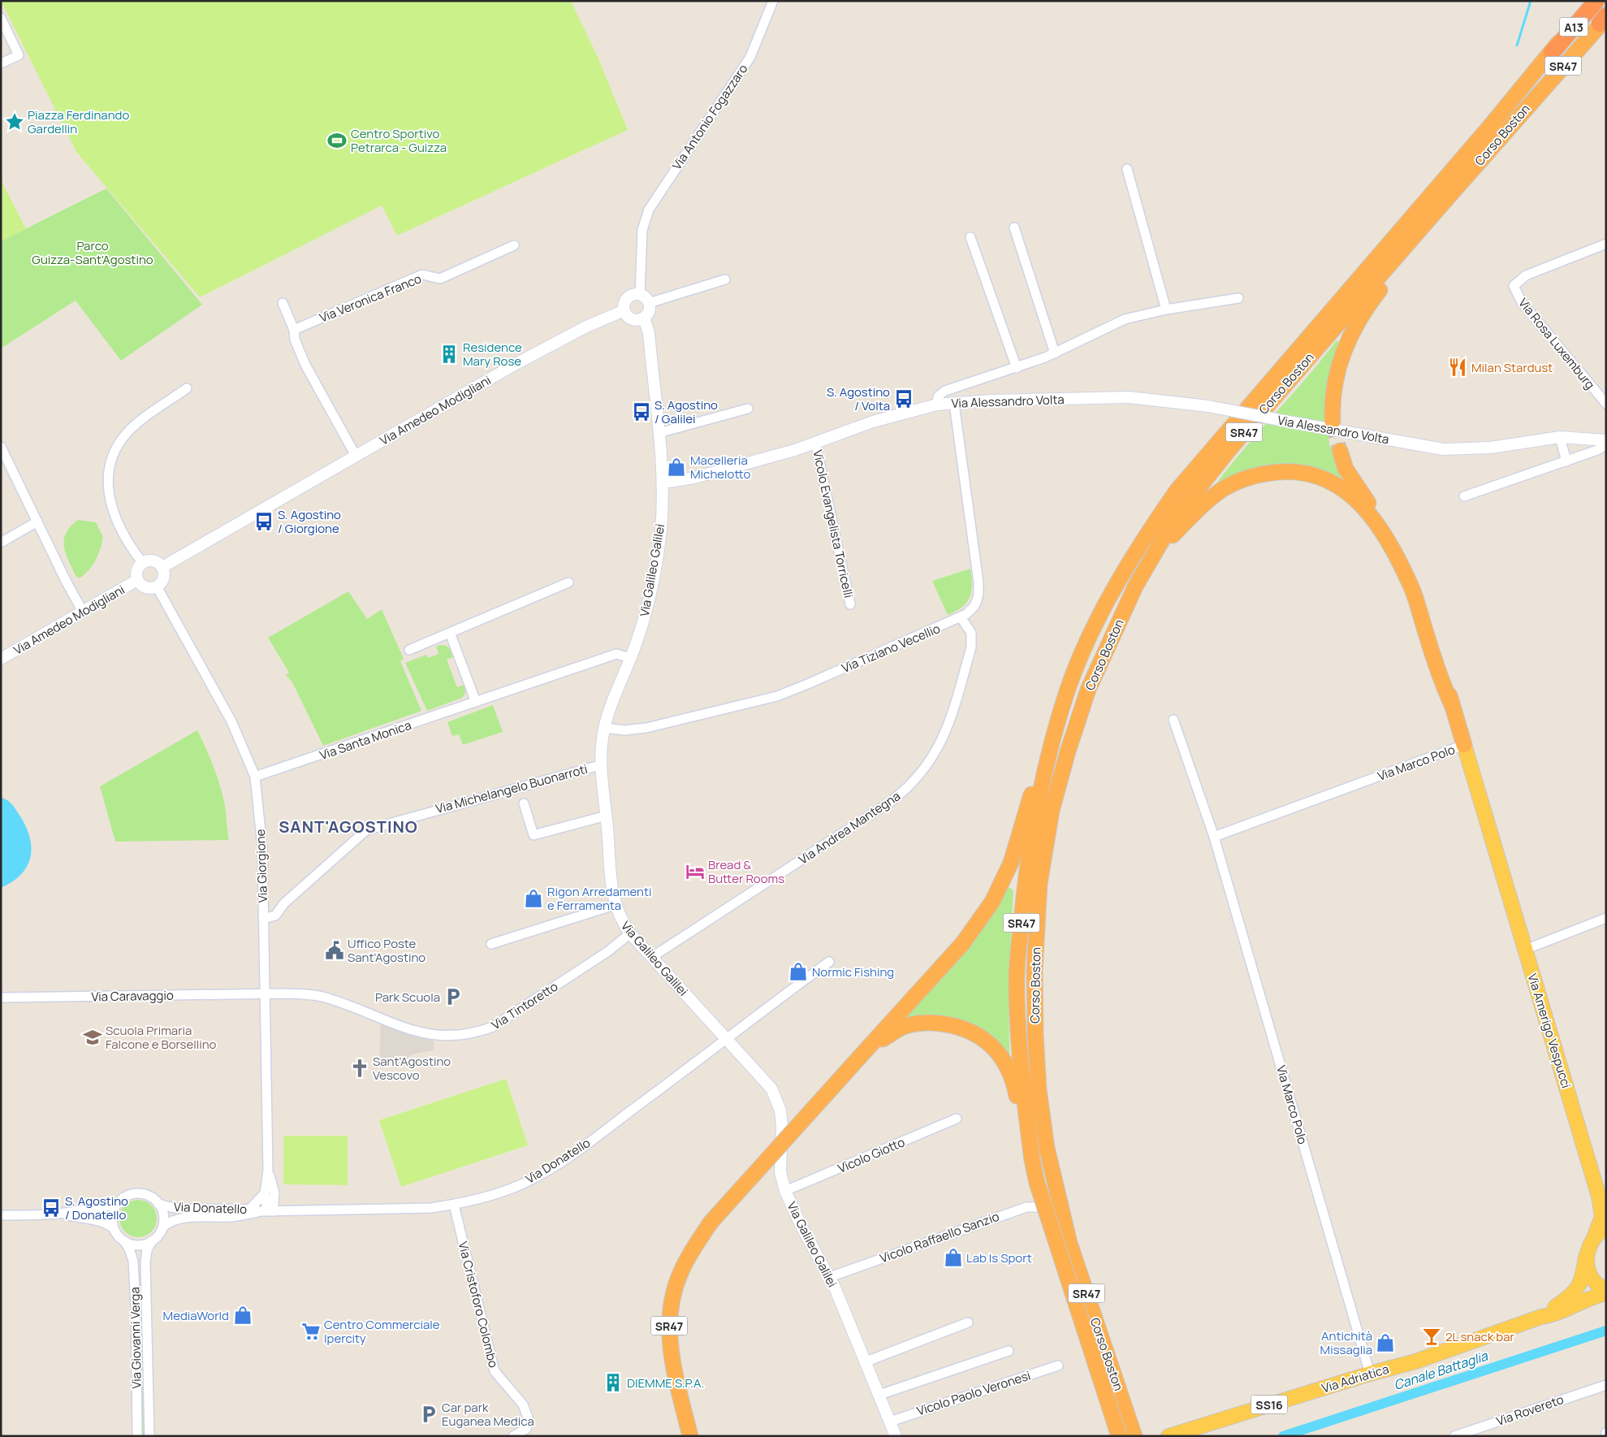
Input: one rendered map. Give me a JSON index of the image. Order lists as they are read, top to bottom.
{
  "streets": {
    "highway": ["A13", "SR47", "Corso Boston"],
    "main road": [
      "Via Marco Polo",
      "Via Amerigo Vespucci",
      "Via Adriatica",
      "SS16"
    ],
    "street": [
      "Via Antonio Fogazzaro",
      "Via Veronica Franco",
      "Via Rosa Luxemburg",
      "Via Alessandro Volta",
      "Via Amedeo Modigliani",
      "Vicolo Evangelista Torricelli",
      "Via Galileo Galilei",
      "Via Tiziano Vecellio",
      "Via Santa Monica",
      "Via Michelangelo Buonarroti",
      "Via Andrea Mantegna",
      "Via Giorgione",
      "Via Caravaggio",
      "Via Tintoretto",
      "Vicolo Giotto",
      "Via Donatello",
      "Vicolo Raffaello Sanzio",
      "Via Cristoforo Colombo",
      "Via Giovanni Verga",
      "Vicolo Paolo Veronesi",
      "Via Rovereto"
    ]
  },
  "crossings": [
    ["A13", "Corso Boston"],
    ["SR47", "Corso Boston"],
    ["Via Antonio Fogazzaro", "Via Amedeo Modigliani"],
    ["Via Antonio Fogazzaro", "Via Galileo Galilei"],
    ["Via Alessandro Volta", "Vicolo Evangelista Torricelli"],
    ["Via Alessandro Volta", "Via Galileo Galilei"],
    ["Via Alessandro Volta", "Via Tiziano Vecellio"],
    ["Via Amedeo Modigliani", "Via Galileo Galilei"],
    ["Via Amedeo Modigliani", "Via Giorgione"],
    ["Via Galileo Galilei", "Via Tiziano Vecellio"],
    ["Via Galileo Galilei", "Via Santa Monica"],
    ["Via Galileo Galilei", "Via Michelangelo Buonarroti"],
    ["Via Galileo Galilei", "Via Andrea Mantegna"],
    ["Via Galileo Galilei", "Via Tintoretto"],
    ["Via Galileo Galilei", "Vicolo Giotto"],
    ["Via Galileo Galilei", "Via Donatello"],
    ["Via Galileo Galilei", "Vicolo Raffaello Sanzio"],
    ["Via Galileo Galilei", "Vicolo Paolo Veronesi"],
    ["Via Tiziano Vecellio", "Via Andrea Mantegna"],
    ["Via Santa Monica", "Via Giorgione"],
    ["Via Marco Polo", "Via Amerigo Vespucci"],
    ["Via Marco Polo", "Via Adriatica"],
    ["Via Michelangelo Buonarroti", "Via Giorgione"],
    ["Via Giorgione", "Via Caravaggio"],
    ["Via Giorgione", "Via Tintoretto"],
    ["Via Giorgione", "Via Donatello"],
    ["Via Caravaggio", "Via Tintoretto"],
    ["Via Amerigo Vespucci", "SS16"],
    ["Via Donatello", "Via Cristoforo Colombo"],
    ["Via Donatello", "Via Giovanni Verga"],
    ["Via Adriatica", "SS16"]
  ],
  "districts": ["SANT'AGOSTINO"],
  "water": ["Canale Battaglia"],
  "parks": ["Parco Guizza-Sant'Agostino"],
  "places": {
    "place": ["Piazza Ferdinando Gardellin"],
    "sports": ["Centro Sportivo Petrarca - Guizza"],
    "building": ["Residence Mary Rose", "DIEMME S.P.A."],
    "restaurant": ["Milan Stardust"],
    "bus stop": [
      "S. Agostino / Volta",
      "S. Agostino / Galilei",
      "S. Agostino / Giorgione",
      "S. Agostino / Donatello"
    ],
    "shop": [
      "Macelleria Michelotto",
      "Rigon Arredamenti e Ferramenta",
      "Normic Fishing",
      "Lab Is Sport",
      "MediaWorld",
      "Antichità Missaglia"
    ],
    "hotel": ["Bread & Butter Rooms"],
    "public building": ["Uffico Poste Sant'Agostino"],
    "parking": ["Park Scuola", "Car park Euganea Medica"],
    "school or university": ["Scuola Primaria Falcone e Borsellino"],
    "church": ["Sant'Agostino Vescovo"],
    "supermarket": ["Centro Commerciale Ipercity"],
    "bar": ["2L snack bar"]
  }
}
